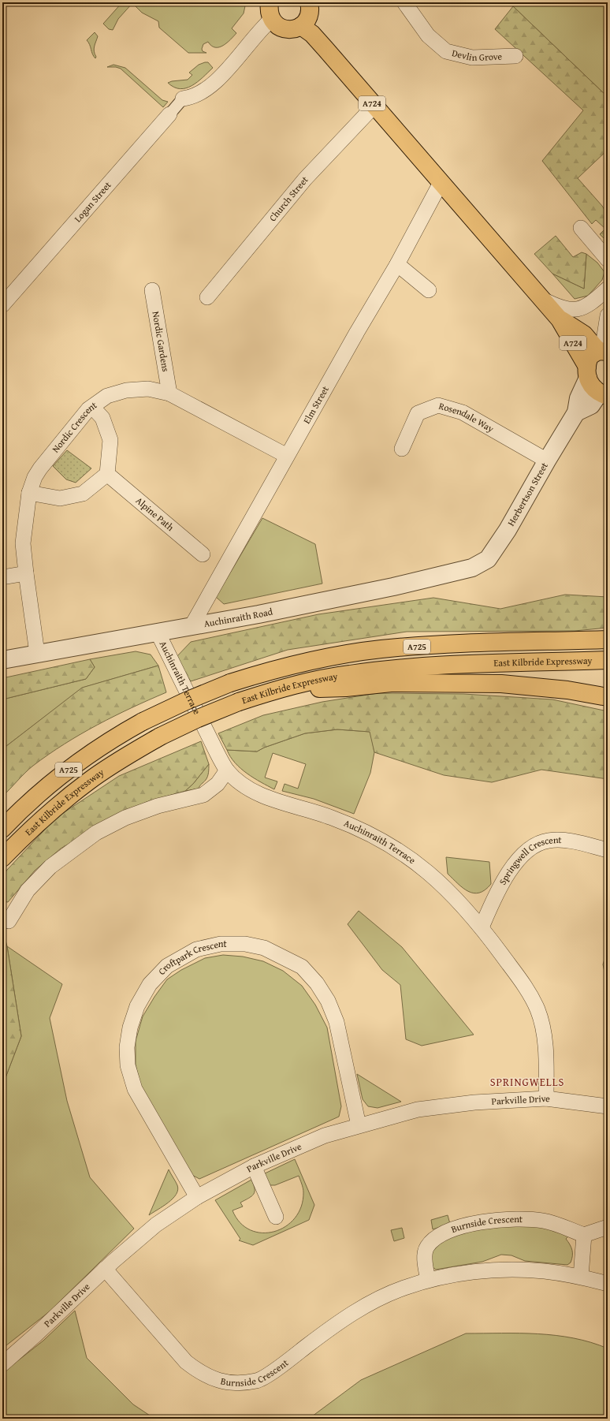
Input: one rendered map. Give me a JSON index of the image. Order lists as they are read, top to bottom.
{
  "streets": {
    "main road": ["A724", "A725", "East Kilbride Expressway"],
    "street": [
      "Devlin Grove",
      "Church Street",
      "Logan Street",
      "Nordic Gardens",
      "Elm Street",
      "Rosendale Way",
      "Nordic Crescent",
      "Herbertson Street",
      "Alpine Path",
      "Auchinraith Road",
      "Auchinraith Terrace",
      "Springwell Crescent",
      "Croftpark Crescent",
      "Parkville Drive",
      "Burnside Crescent"
    ]
  },
  "crossings": [
    ["A724", "Church Street"],
    ["A724", "Elm Street"],
    ["A724", "Herbertson Street"],
    ["Nordic Gardens", "Nordic Crescent"],
    ["Elm Street", "Nordic Crescent"],
    ["Elm Street", "Auchinraith Road"],
    ["Rosendale Way", "Herbertson Street"],
    ["Nordic Crescent", "Auchinraith Road"],
    ["Herbertson Street", "Auchinraith Road"],
    ["Auchinraith Road", "Auchinraith Terrace"],
    ["A725", "East Kilbride Expressway"],
    ["Auchinraith Terrace", "Springwell Crescent"],
    ["Auchinraith Terrace", "Parkville Drive"],
    ["Croftpark Crescent", "Parkville Drive"],
    ["Parkville Drive", "Burnside Crescent"]
  ],
  "districts": ["SPRINGWELLS"]
}
